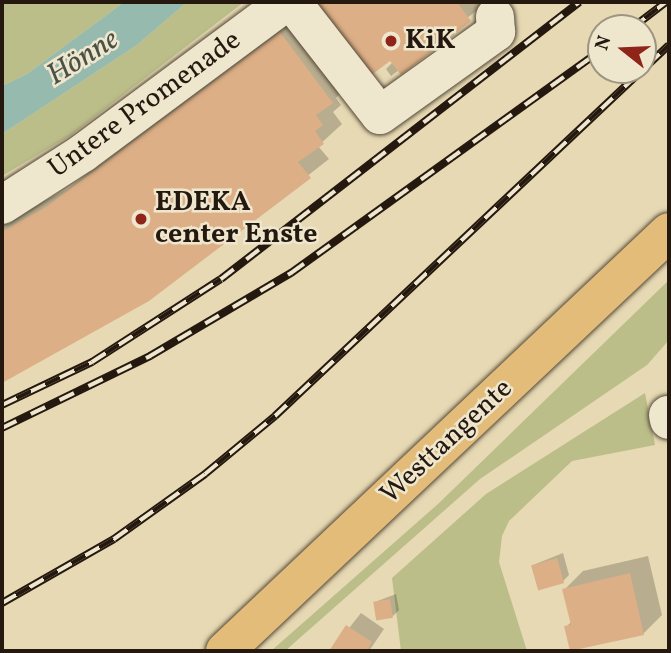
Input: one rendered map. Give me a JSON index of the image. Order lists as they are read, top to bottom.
{
  "streets": {
    "main road": ["Westtangente"],
    "street": ["Untere Promenade"]
  },
  "water": ["Hönne"],
  "places": ["KiK", "EDEKA center Enste"],
  "north": "left"
}
